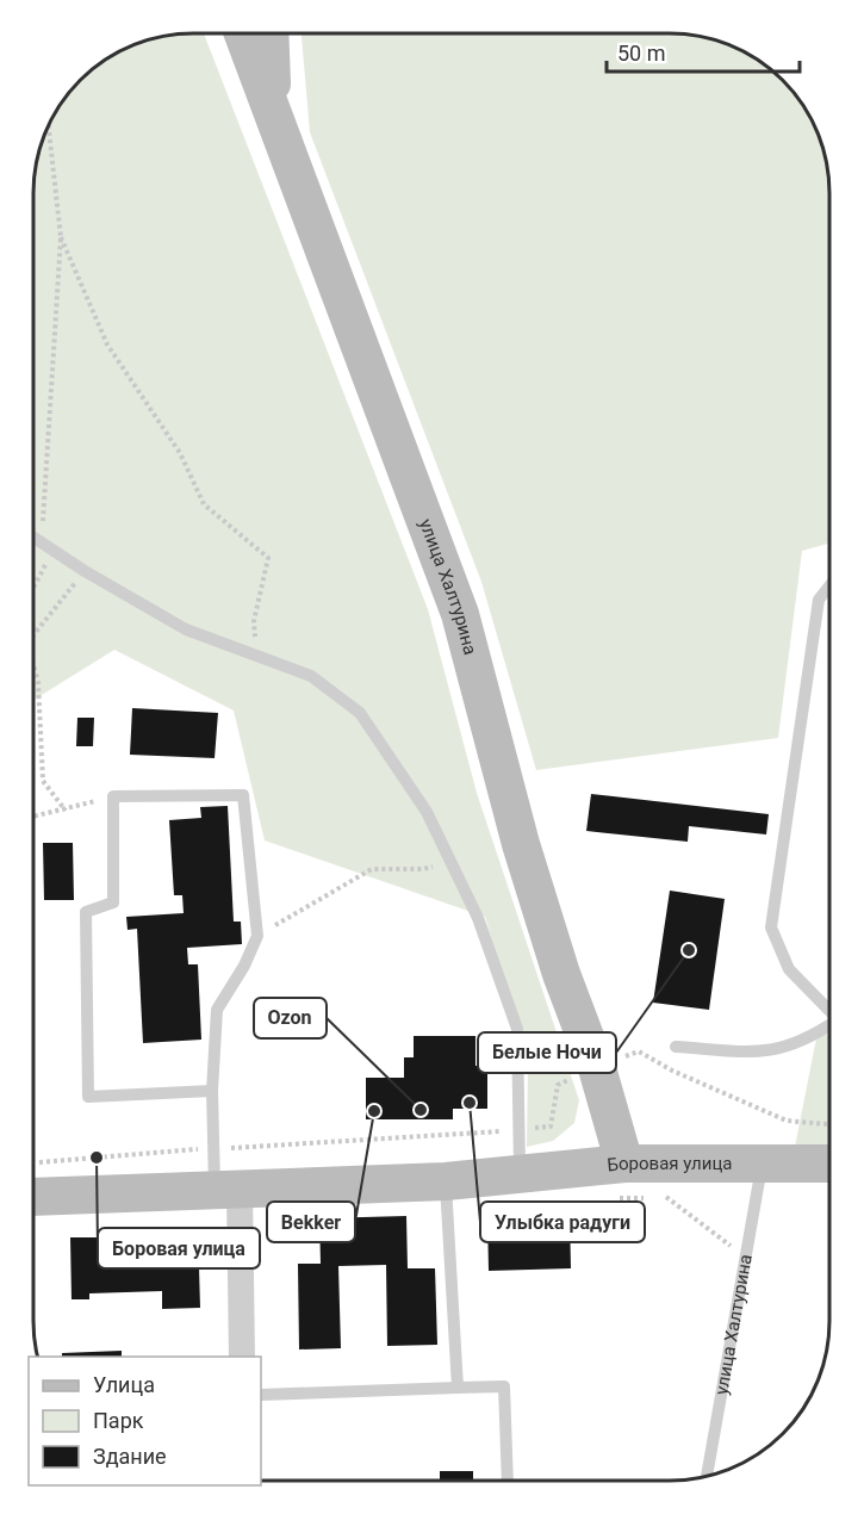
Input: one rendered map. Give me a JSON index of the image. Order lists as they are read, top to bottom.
{
  "streets": {
    "main road": ["улица Халтурина", "Боровая улица"]
  },
  "crossings": [
    ["улица Халтурина", "Боровая улица"]
  ],
  "places": [
    "Белые Ночи",
    "Улыбка радуги",
    "Ozon",
    "Bekker",
    "Боровая улица"
  ],
  "legend": ["Улица", "Парк", "Здание"],
  "scale_bar": "50 m"
}
